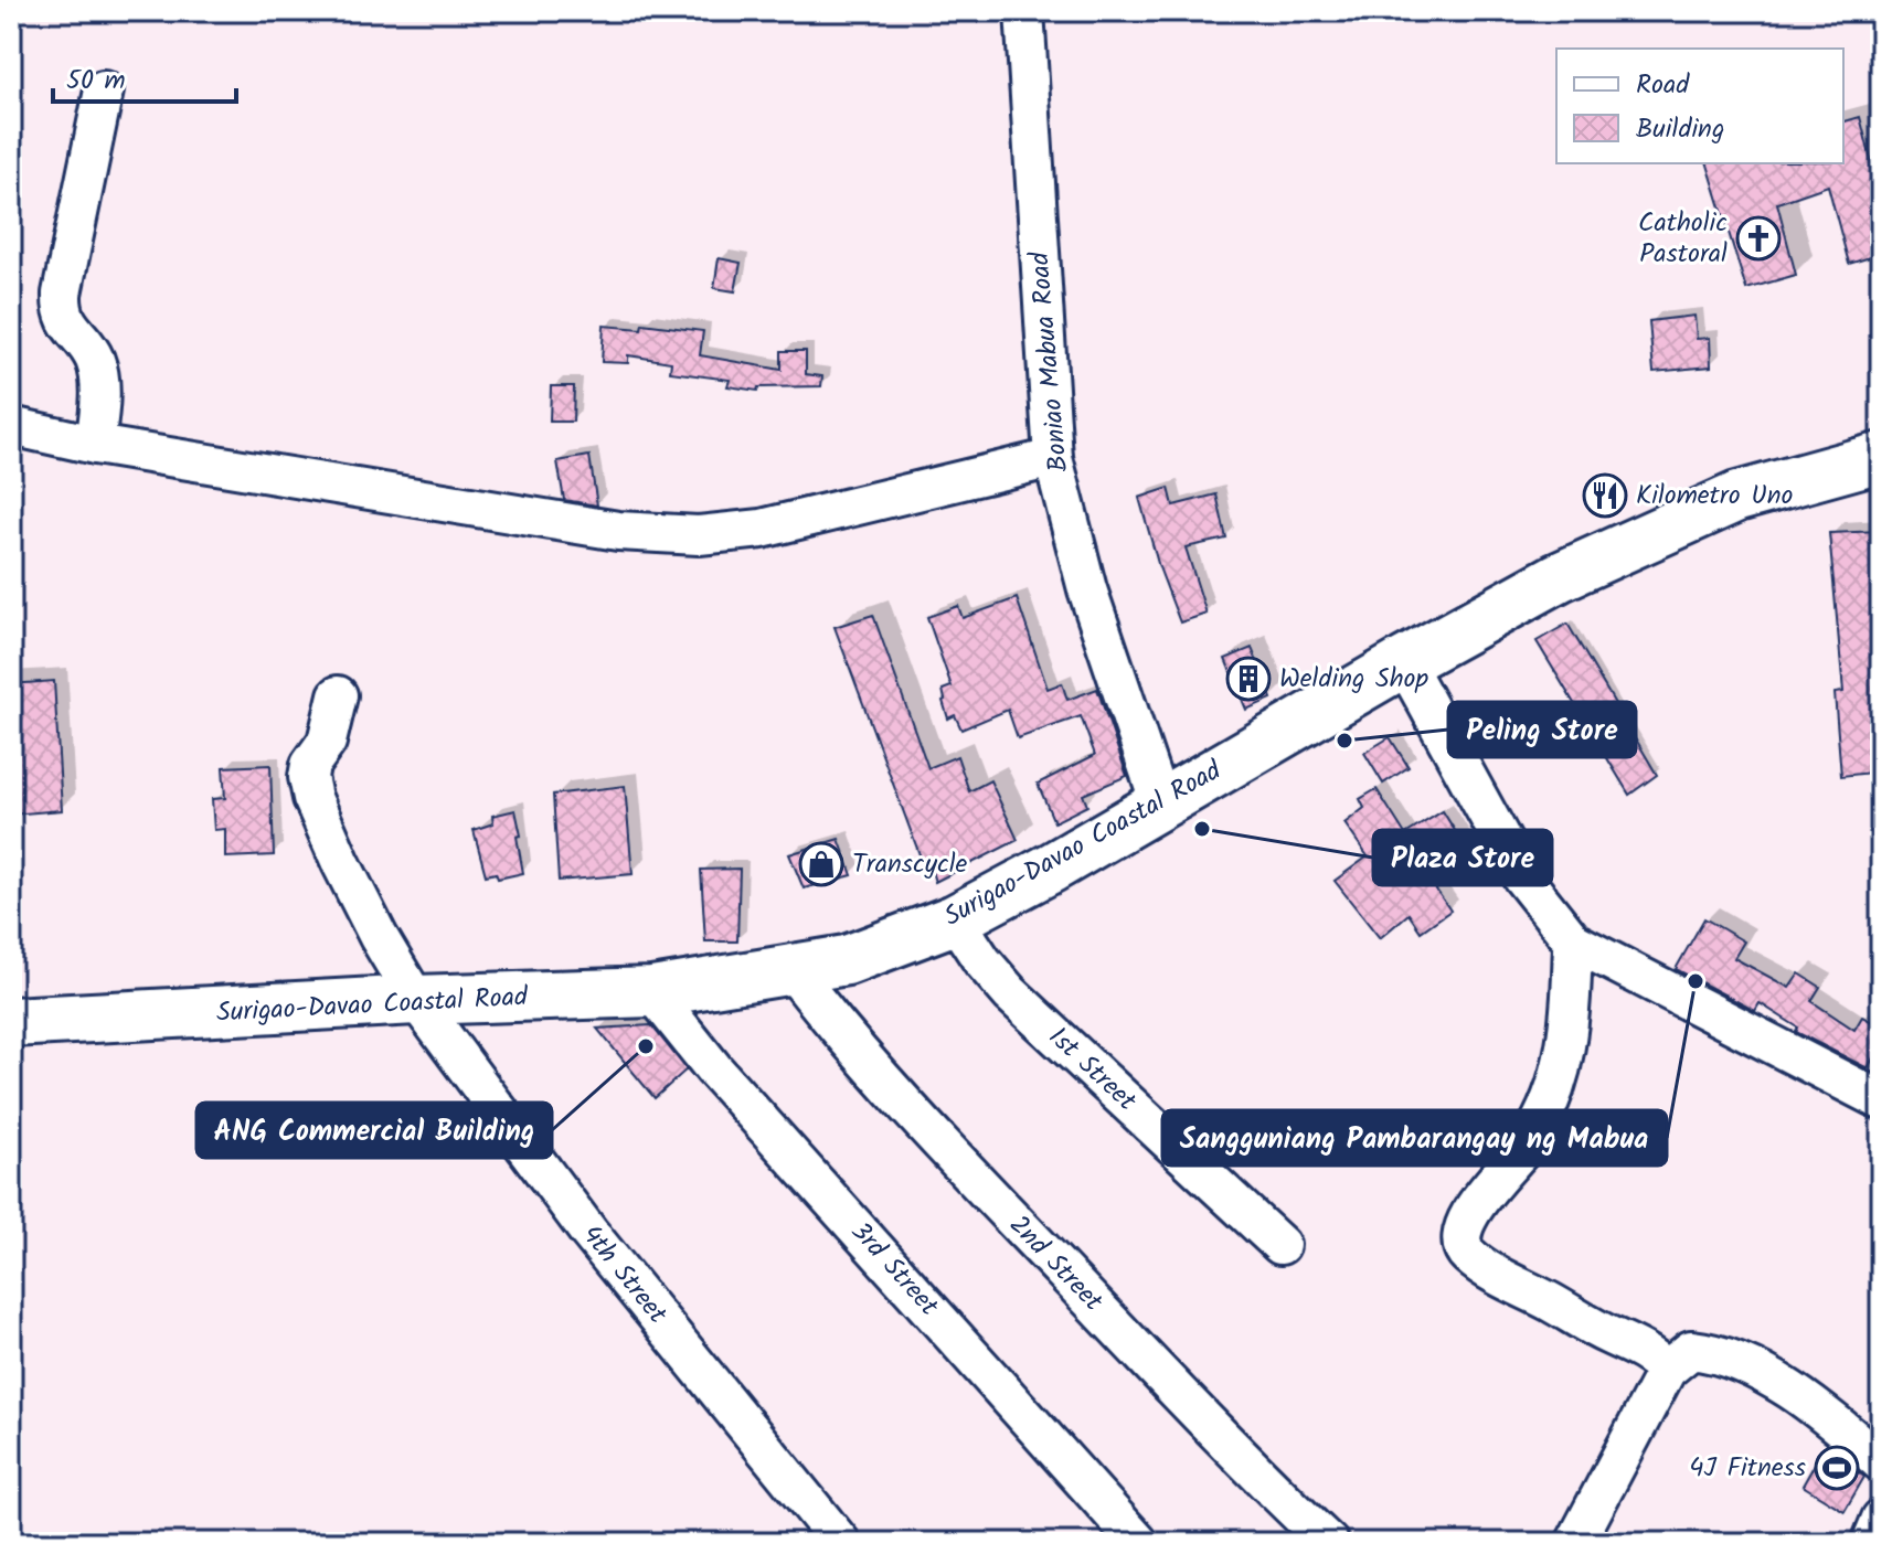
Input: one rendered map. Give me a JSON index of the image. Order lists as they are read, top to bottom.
{
  "streets": {
    "highway": ["Surigao-Davao Coastal Road"],
    "street": [
      "Boniao Mabua Road",
      "1st Street",
      "2nd Street",
      "3rd Street",
      "4th Street"
    ]
  },
  "crossings": [
    ["Boniao Mabua Road", "Surigao-Davao Coastal Road"],
    ["Surigao-Davao Coastal Road", "1st Street"],
    ["Surigao-Davao Coastal Road", "2nd Street"],
    ["Surigao-Davao Coastal Road", "3rd Street"],
    ["Surigao-Davao Coastal Road", "4th Street"]
  ],
  "places": {
    "church": ["Catholic Pastoral"],
    "restaurant": ["Kilometro Uno"],
    "building": ["Welding Shop"],
    "other": [
      "Peling Store",
      "Plaza Store",
      "Sangguniang Pambarangay ng Mabua",
      "ANG Commercial Building"
    ],
    "shop": ["Transcycle"],
    "sports": ["4J Fitness"]
  },
  "legend": ["Road", "Building"],
  "scale_bar": "50 m"
}
